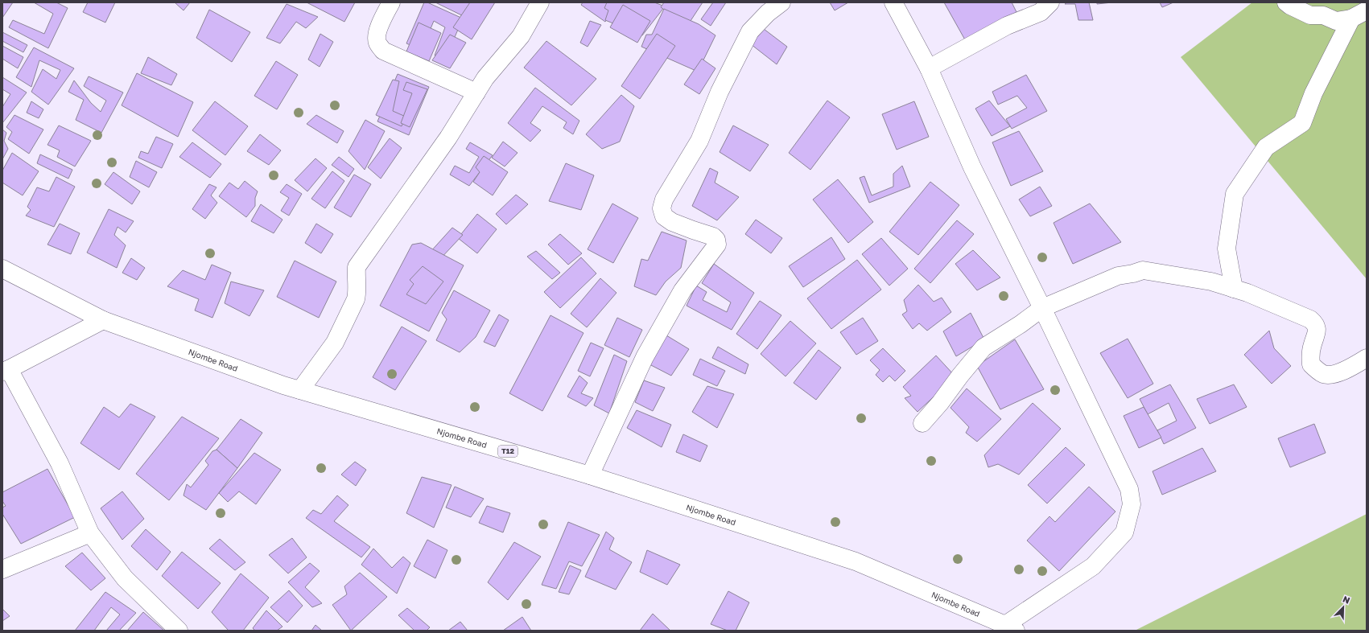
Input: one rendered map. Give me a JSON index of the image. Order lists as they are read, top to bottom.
{
  "streets": {
    "main road": ["Njombe Road", "T12"]
  },
  "north": "top right"
}
